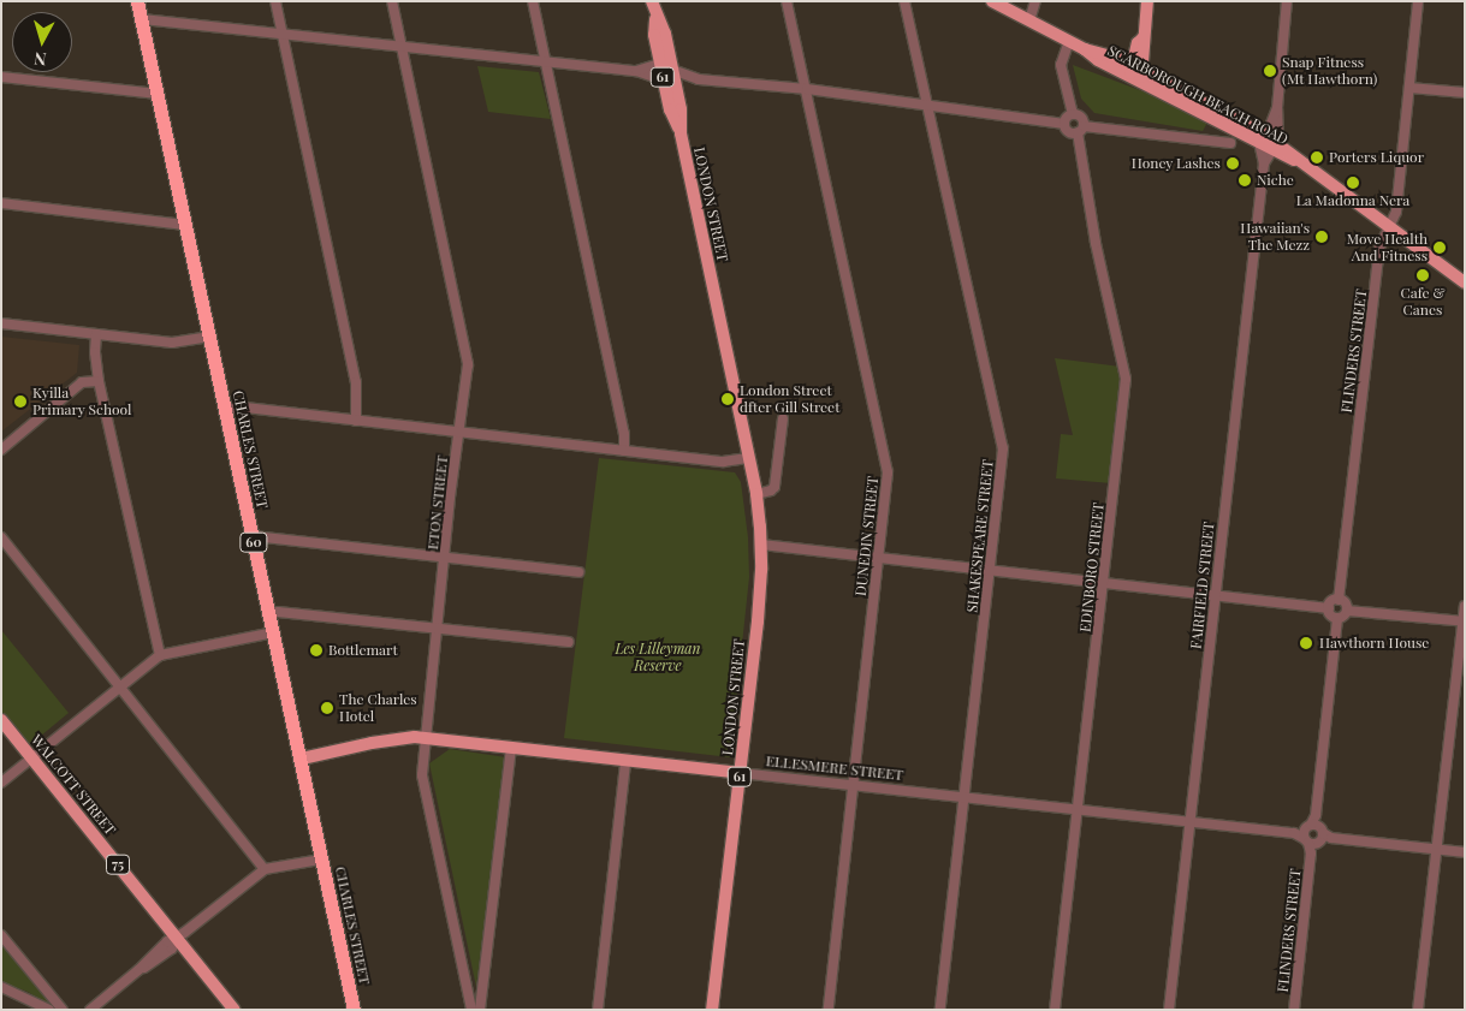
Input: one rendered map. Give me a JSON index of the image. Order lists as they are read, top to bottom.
{
  "streets": {
    "highway": ["CHARLES STREET", "60"],
    "main road": [
      "61",
      "SCARBOROUGH BEACH ROAD",
      "LONDON STREET",
      "ELLESMERE STREET",
      "WALCOTT STREET",
      "75"
    ],
    "street": [
      "FLINDERS STREET",
      "ETON STREET",
      "DUNEDIN STREET",
      "SHAKESPEARE STREET",
      "EDINBORO STREET",
      "FAIRFIELD STREET"
    ]
  },
  "crossings": [
    ["SCARBOROUGH BEACH ROAD", "FLINDERS STREET"],
    ["SCARBOROUGH BEACH ROAD", "FAIRFIELD STREET"],
    ["LONDON STREET", "ELLESMERE STREET"],
    ["FLINDERS STREET", "ELLESMERE STREET"],
    ["CHARLES STREET", "ELLESMERE STREET"],
    ["ETON STREET", "ELLESMERE STREET"],
    ["DUNEDIN STREET", "ELLESMERE STREET"],
    ["SHAKESPEARE STREET", "ELLESMERE STREET"],
    ["EDINBORO STREET", "ELLESMERE STREET"],
    ["FAIRFIELD STREET", "ELLESMERE STREET"]
  ],
  "parks": ["Les Lilleyman Reserve"],
  "places": [
    "Snap Fitness (Mt Hawthorn)",
    "Porters Liquor",
    "Honey Lashes",
    "Niche",
    "La Madonna Nera",
    "Hawaiian's The Mezz",
    "Move Health And Fitness",
    "Cafe & Canes",
    "London Street dfter Gill Street",
    "Kyilla Primary School",
    "Hawthorn House",
    "Bottlemart",
    "The Charles Hotel"
  ],
  "north": "bottom"
}
